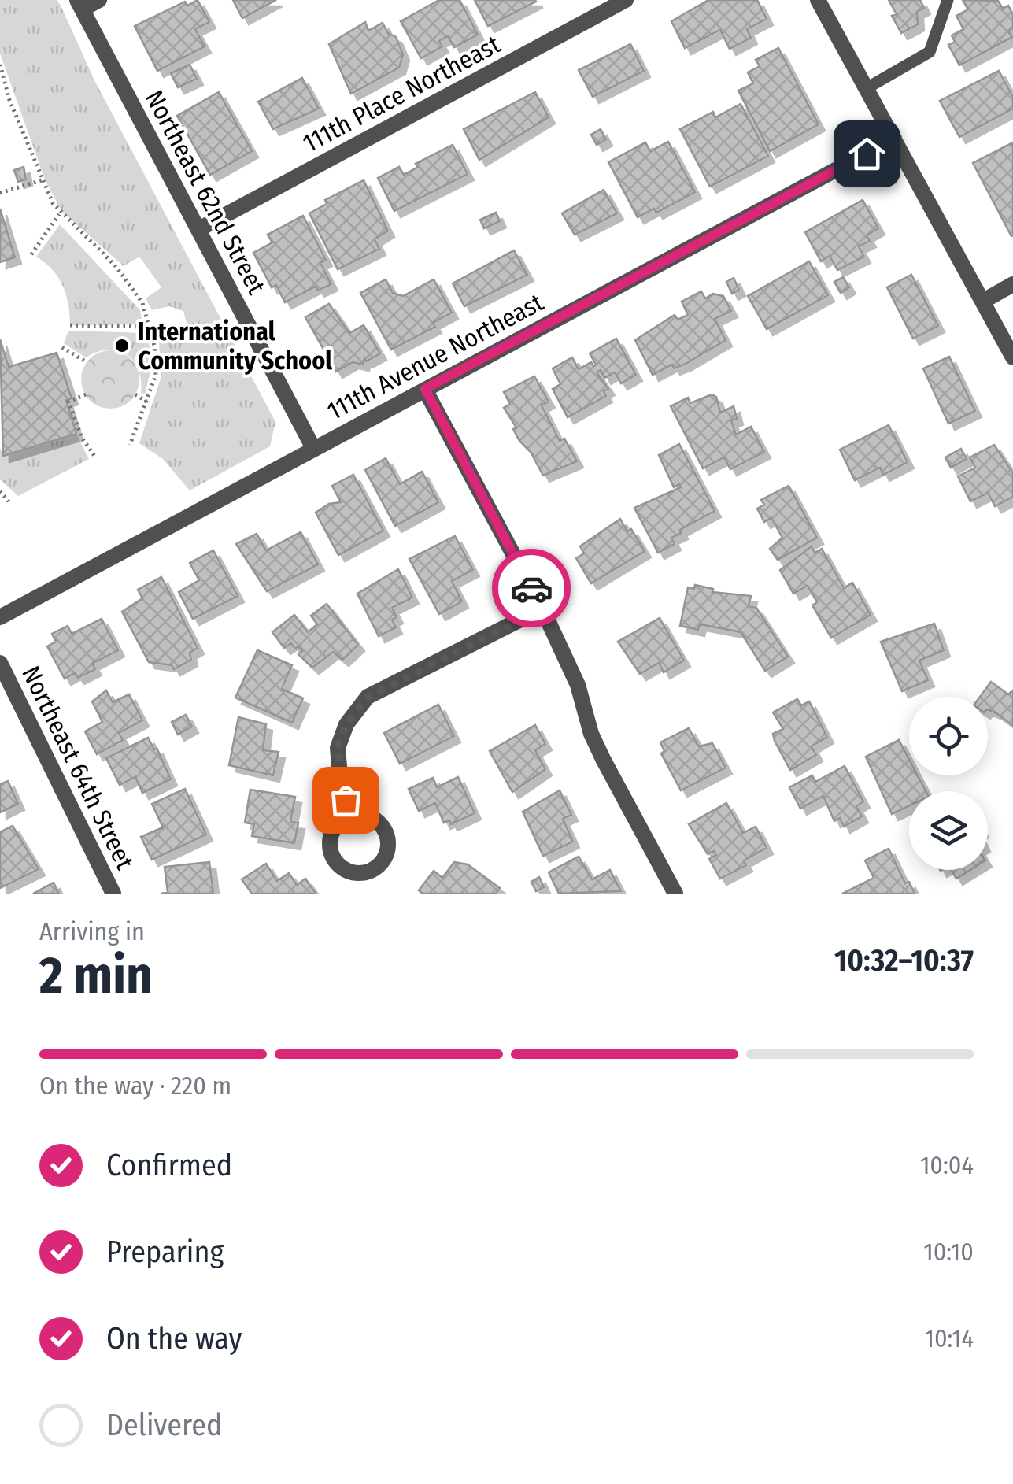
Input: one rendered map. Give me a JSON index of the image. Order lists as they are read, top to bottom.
{
  "streets": {
    "street": [
      "111th Place Northeast",
      "Northeast 62nd Street",
      "111th Avenue Northeast",
      "Northeast 64th Street"
    ]
  },
  "crossings": [
    ["111th Place Northeast", "Northeast 62nd Street"],
    ["Northeast 62nd Street", "111th Avenue Northeast"]
  ],
  "places": ["International Community School"],
  "page": {
    "heading": ["2 min", "Arriving in", "10:32–10:37"],
    "bar": "On the way · 220 m",
    "list": [
      ["Confirmed", "10:04"],
      ["Preparing", "10:10"],
      ["On the way", "10:14"],
      "Delivered"
    ]
  }
}
